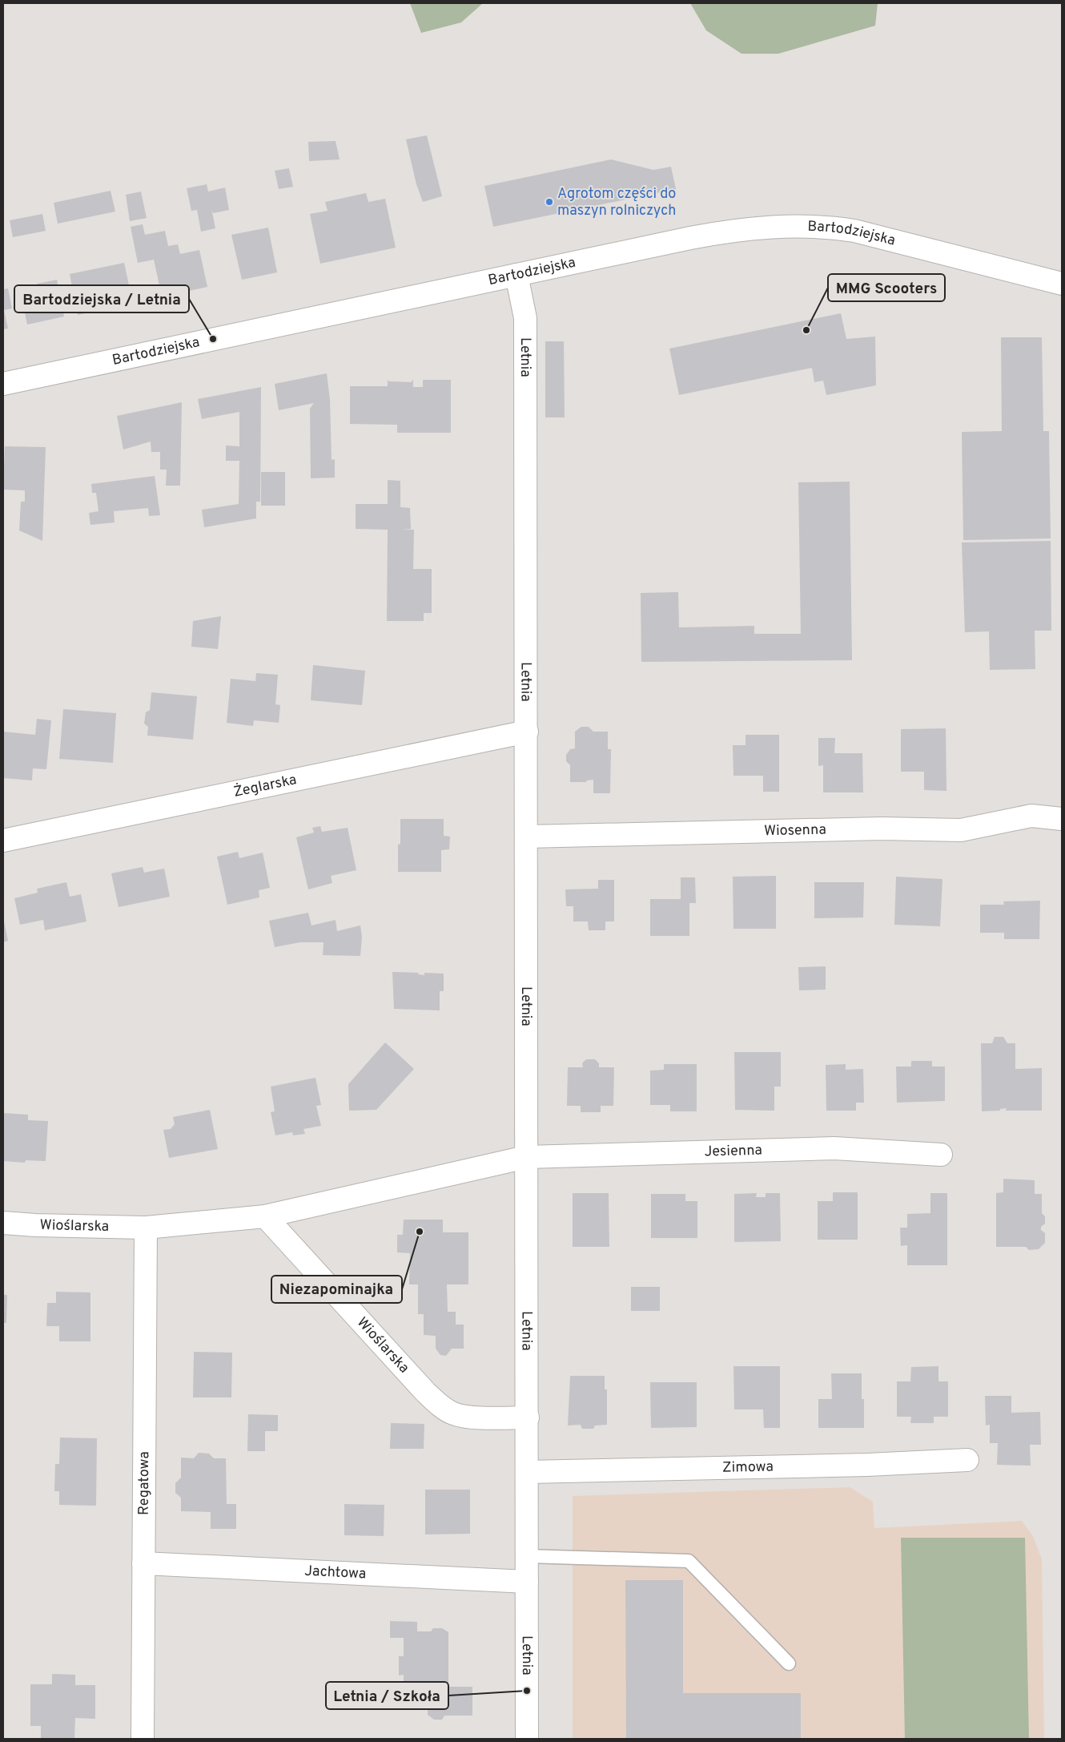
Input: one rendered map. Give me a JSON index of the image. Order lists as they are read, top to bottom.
{
  "streets": {
    "street": [
      "Bartodziejska",
      "Letnia",
      "Żeglarska",
      "Wiosenna",
      "Jesienna",
      "Wioślarska",
      "Zimowa",
      "Regatowa",
      "Jachtowa"
    ]
  },
  "crossings": [
    ["Bartodziejska", "Letnia"],
    ["Letnia", "Żeglarska"],
    ["Letnia", "Wiosenna"],
    ["Letnia", "Jesienna"],
    ["Letnia", "Wioślarska"],
    ["Letnia", "Zimowa"],
    ["Letnia", "Jachtowa"],
    ["Jesienna", "Wioślarska"],
    ["Wioślarska", "Regatowa"],
    ["Regatowa", "Jachtowa"]
  ],
  "places": [
    "Agrotom części do maszyn rolniczych",
    "MMG Scooters",
    "Bartodziejska / Letnia",
    "Niezapominajka",
    "Letnia / Szkoła"
  ]
}
